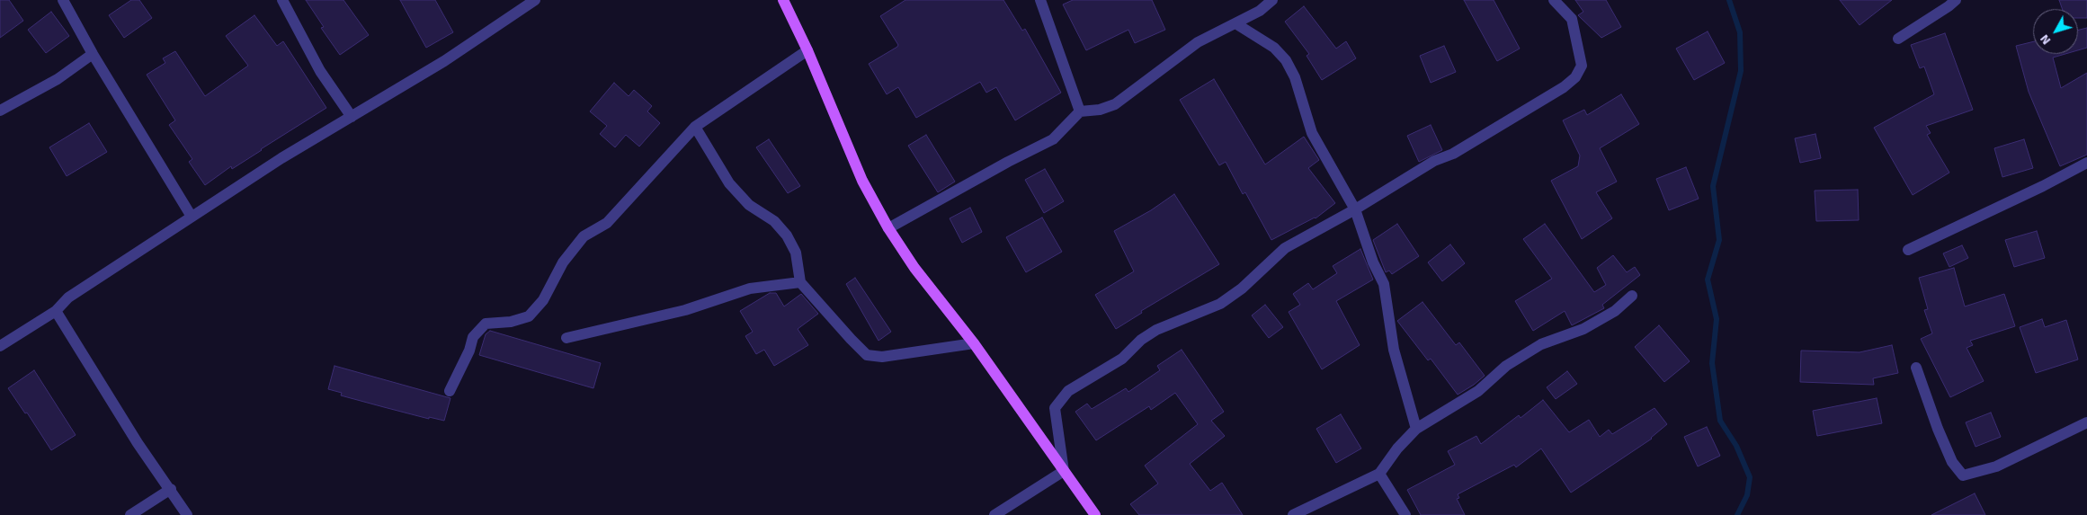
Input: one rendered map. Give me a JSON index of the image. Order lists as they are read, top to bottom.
{
  "north": "bottom left"
}
